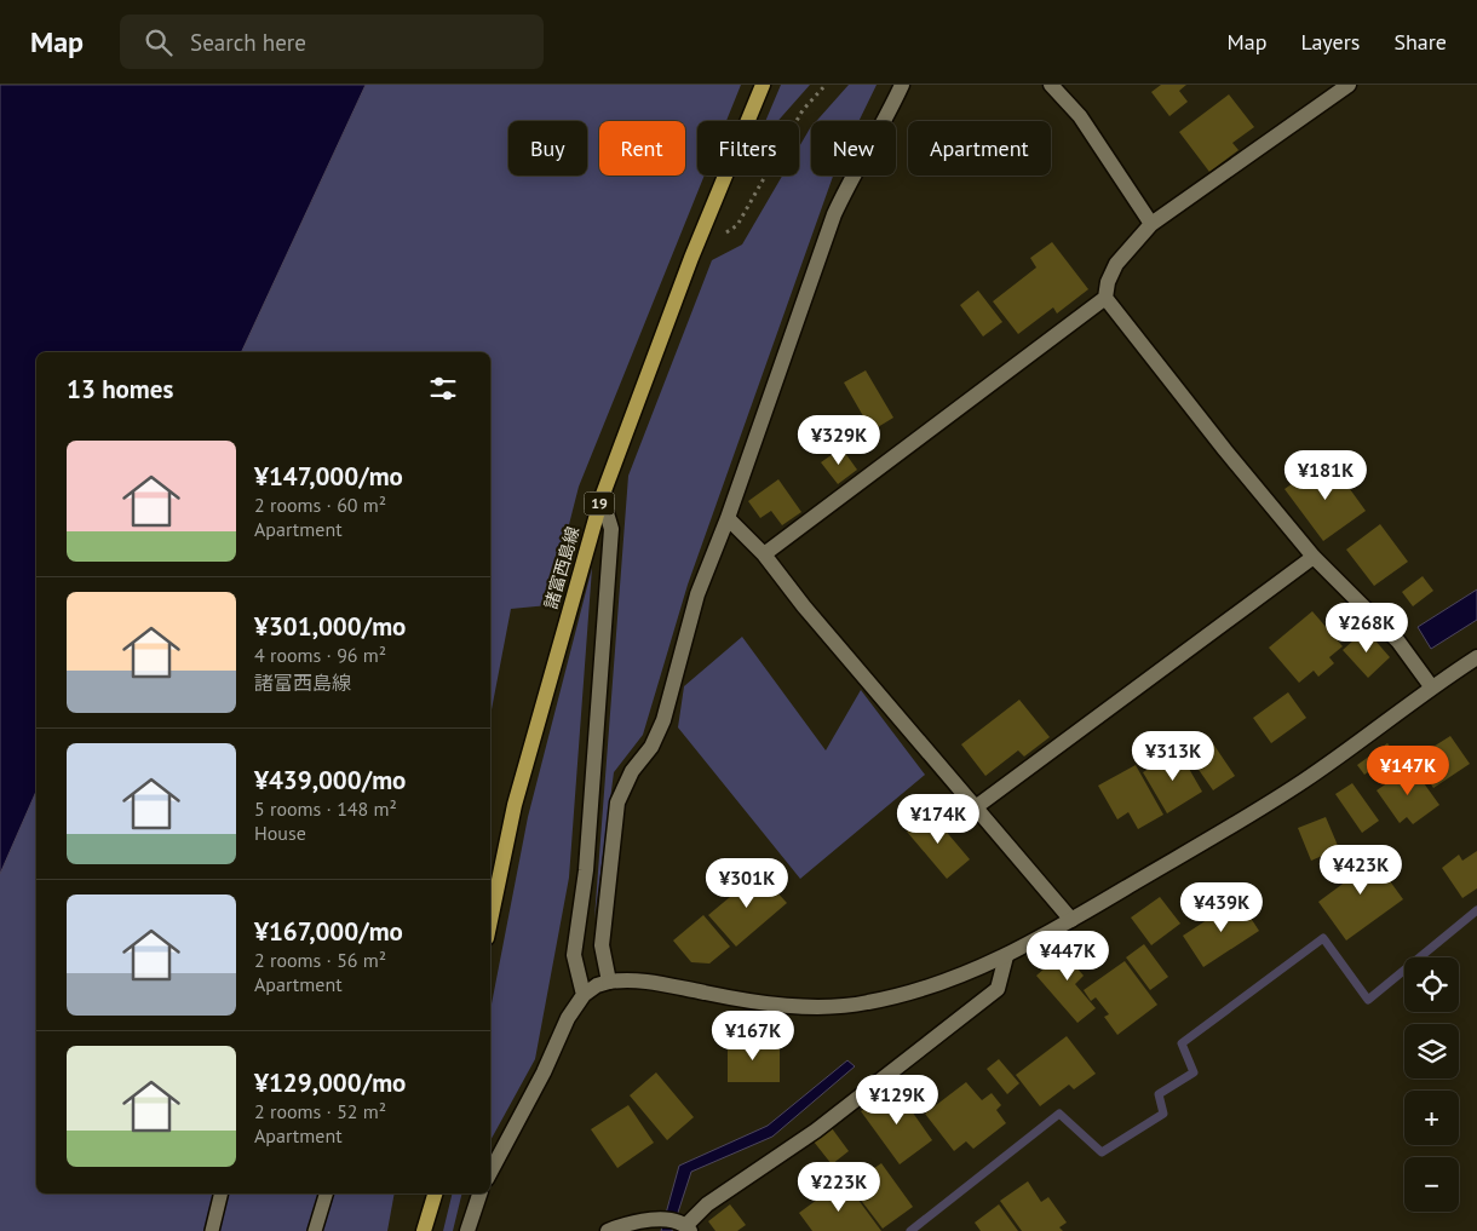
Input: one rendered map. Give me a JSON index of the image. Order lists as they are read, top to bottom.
{
  "streets": {
    "main road": ["19", "諸富西島線"]
  },
  "page": {
    "header": "Map",
    "search": "Search here",
    "nav": ["Map", "Layers", "Share"],
    "chip": [
      "Buy",
      "Rent",
      "Filters",
      "New",
      "Apartment"
    ],
    "heading": "13 homes",
    "price": [
      "¥329K",
      "¥181K",
      "¥268K",
      "¥313K",
      "¥147K",
      "¥174K",
      "¥423K",
      "¥301K",
      "¥439K",
      "¥447K",
      "¥167K",
      "¥129K",
      "¥223K"
    ],
    "list": [
      {
        "name": "¥147,000/mo",
        "note": "2 rooms · 60 m² · Apartment"
      },
      {
        "name": "¥301,000/mo",
        "note": "4 rooms · 96 m² · 諸富西島線"
      },
      {
        "name": "¥439,000/mo",
        "note": "5 rooms · 148 m² · House"
      },
      {
        "name": "¥167,000/mo",
        "note": "2 rooms · 56 m² · Apartment"
      },
      {
        "name": "¥129,000/mo",
        "note": "2 rooms · 52 m² · Apartment"
      }
    ],
    "map_buttons": ["+", "−"]
  }
}
